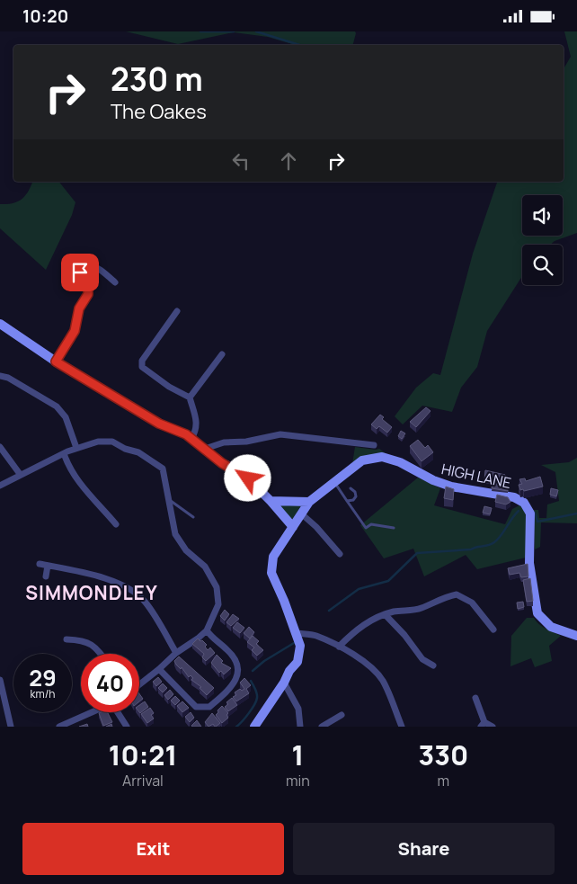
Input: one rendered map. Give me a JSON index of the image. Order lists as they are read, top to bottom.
{
  "streets": {
    "street": ["HIGH LANE"]
  },
  "districts": ["SIMMONDLEY"],
  "page": {
    "status": "10:20",
    "turn": ["230 m", "The Oakes"],
    "speed": "29 km/h",
    "limit": "40",
    "eta": [
      "10:21",
      "Arrival",
      "1",
      "min",
      "330",
      "m"
    ],
    "buttons": ["Exit", "Share"]
  }
}
